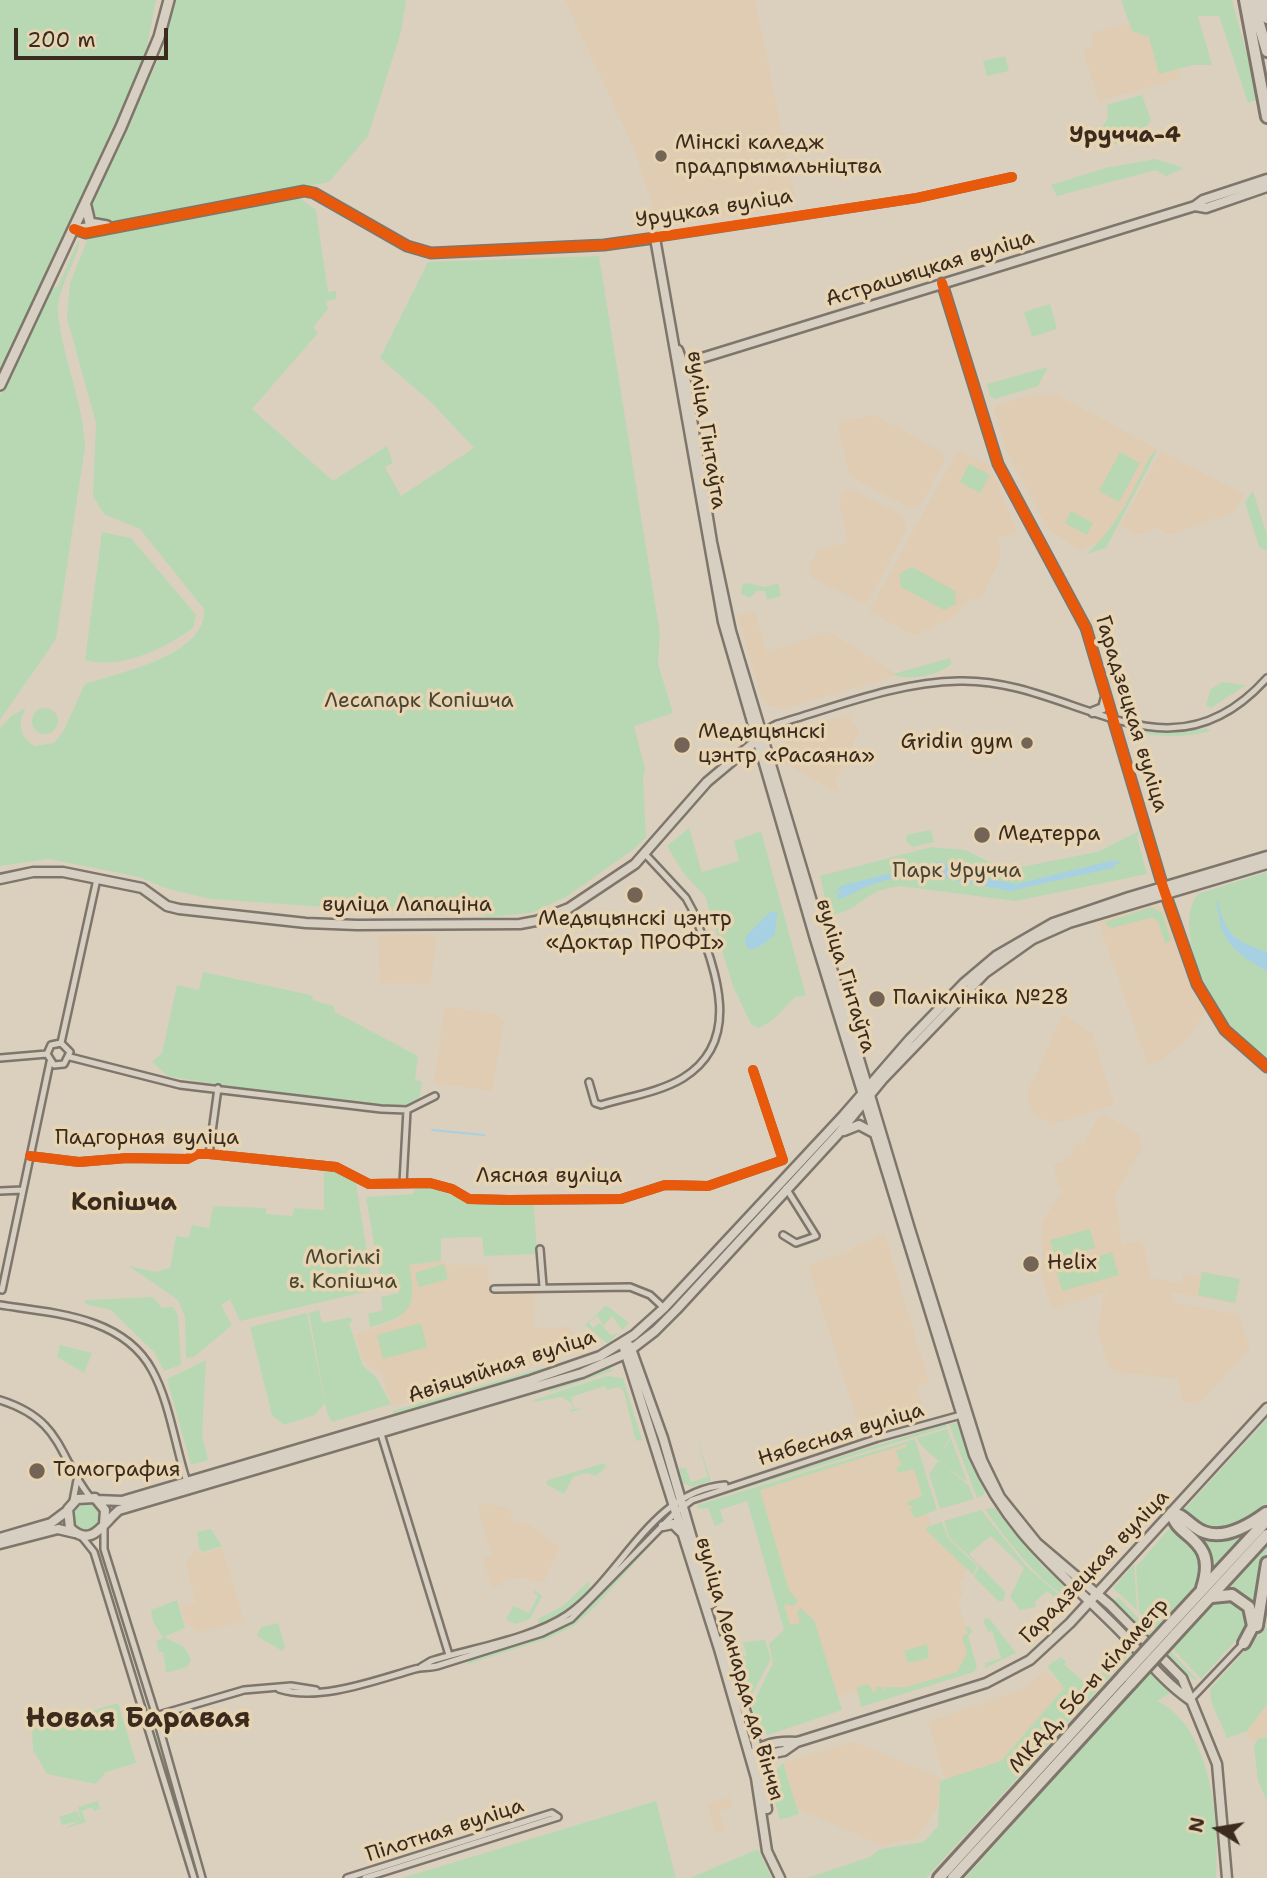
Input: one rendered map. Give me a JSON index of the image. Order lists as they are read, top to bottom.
{
  "streets": {
    "highway": ["МКАД, 56-ы кіламетр"],
    "main road": [
      "Уруцкая вуліца",
      "Астрашыцкая вуліца",
      "вуліца Гінтаўта",
      "Гарадзецкая вуліца",
      "вуліца Лапаціна",
      "Авіяцыйная вуліца",
      "вуліца Леанарда да Вінчы"
    ],
    "street": [
      "Падгорная вуліца",
      "Лясная вуліца",
      "Нябесная вуліца",
      "Пілотная вуліца"
    ]
  },
  "crossings": [
    ["Уруцкая вуліца", "вуліца Гінтаўта"],
    ["Астрашыцкая вуліца", "вуліца Гінтаўта"],
    ["Астрашыцкая вуліца", "Гарадзецкая вуліца"],
    ["вуліца Гінтаўта", "Гарадзецкая вуліца"],
    ["вуліца Гінтаўта", "вуліца Лапаціна"],
    ["вуліца Гінтаўта", "Авіяцыйная вуліца"],
    ["вуліца Гінтаўта", "Нябесная вуліца"],
    ["Гарадзецкая вуліца", "вуліца Леанарда да Вінчы"],
    ["Падгорная вуліца", "Лясная вуліца"],
    ["Авіяцыйная вуліца", "вуліца Леанарда да Вінчы"],
    ["Нябесная вуліца", "вуліца Леанарда да Вінчы"]
  ],
  "districts": ["Уручча-4", "Копішча", "Новая Баравая"],
  "parks": ["Лесапарк Копішча", "Парк Уручча", "Могілкі в. Копішча"],
  "places": [
    "Мінскі каледж прадпрымальніцтва",
    "Gridin gym",
    "Медыцынскі цэнтр «Расаяна»",
    "Медтерра",
    "Медыцынскі цэнтр «Доктар ПРОФІ»",
    "Паліклініка №28",
    "Helix",
    "Томография"
  ],
  "scale_bar": "200 m",
  "north": "left"
}
